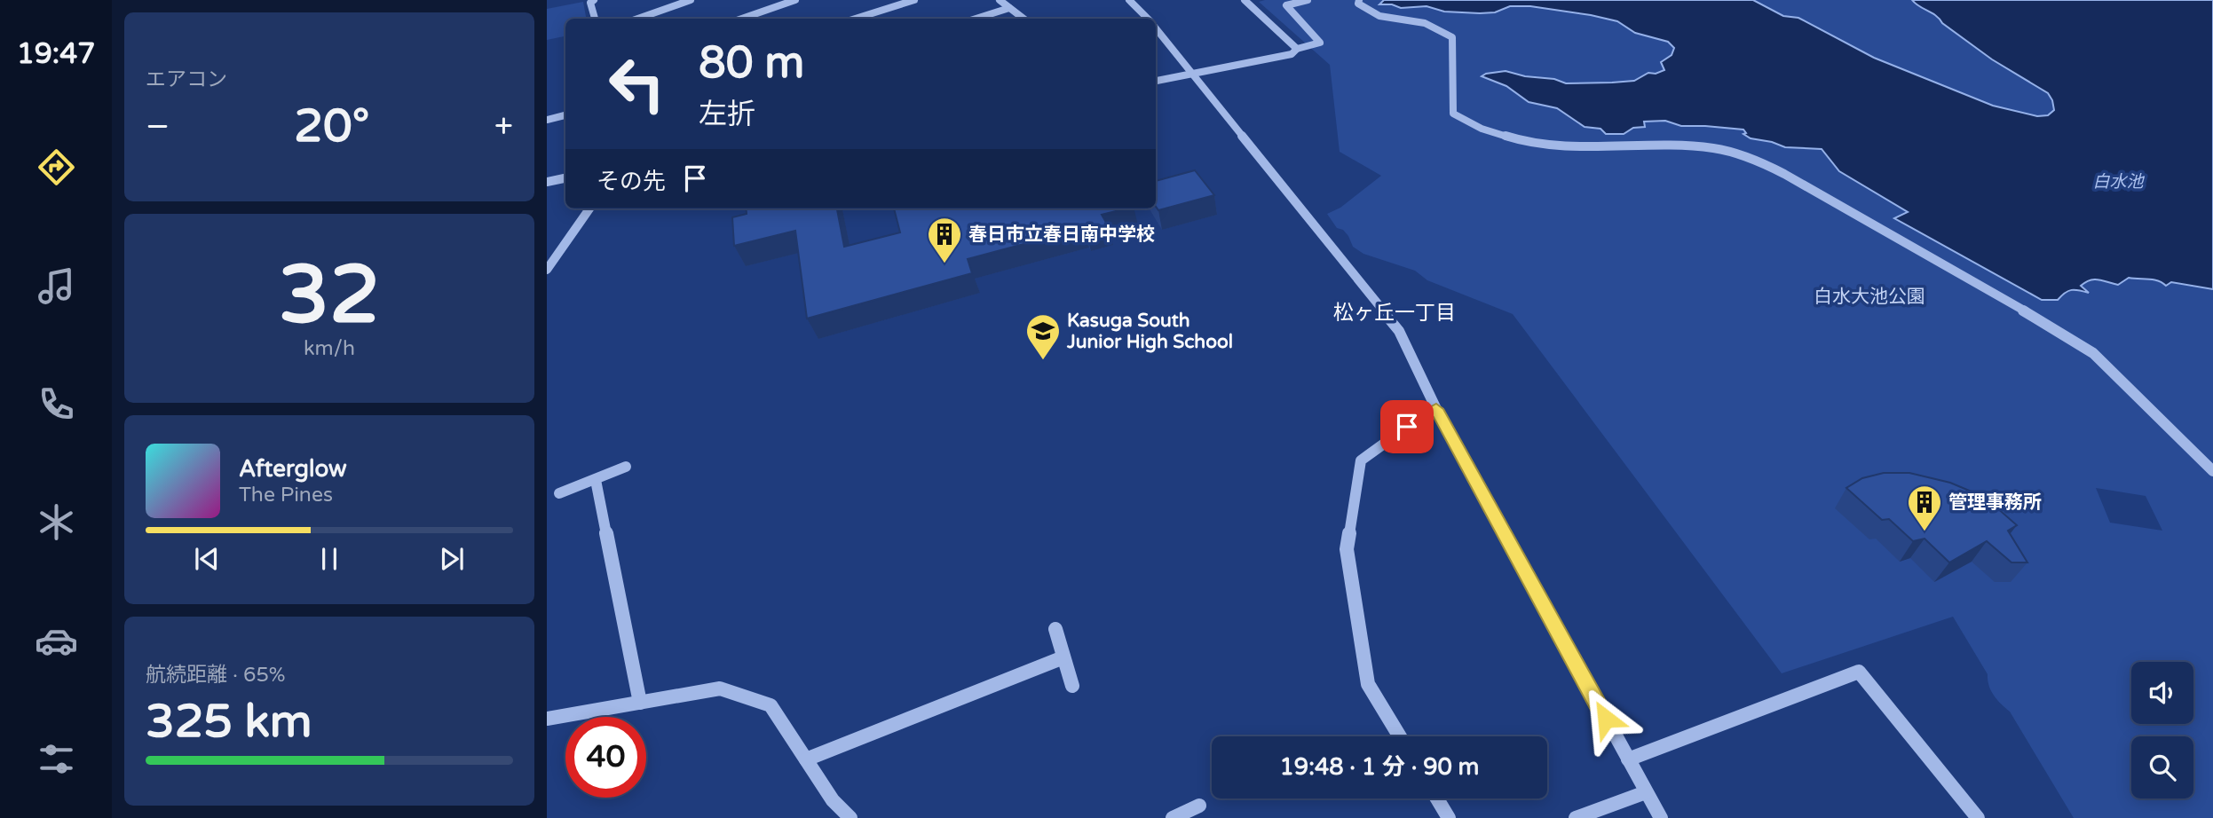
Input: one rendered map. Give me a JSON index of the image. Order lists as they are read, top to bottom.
{
  "districts": ["松ヶ丘一丁目"],
  "water": ["白水池"],
  "parks": ["白水大池公園"],
  "places": {
    "building": ["春日市立春日南中学校", "管理事務所"],
    "school or university": ["Kasuga South Junior High School"]
  },
  "page": {
    "tabs": "19:47",
    "tile": [
      "エアコン",
      ["32", "km/h"],
      ["航続距離 · 65%", "325 km"]
    ],
    "turn": ["80 m", "左折"],
    "heat": ["−", "20°", "+"],
    "then": "その先",
    "song": ["Afterglow", "The Pines"],
    "limit": "40",
    "trip": "19:48 · 1 分 · 90 m"
  }
}
